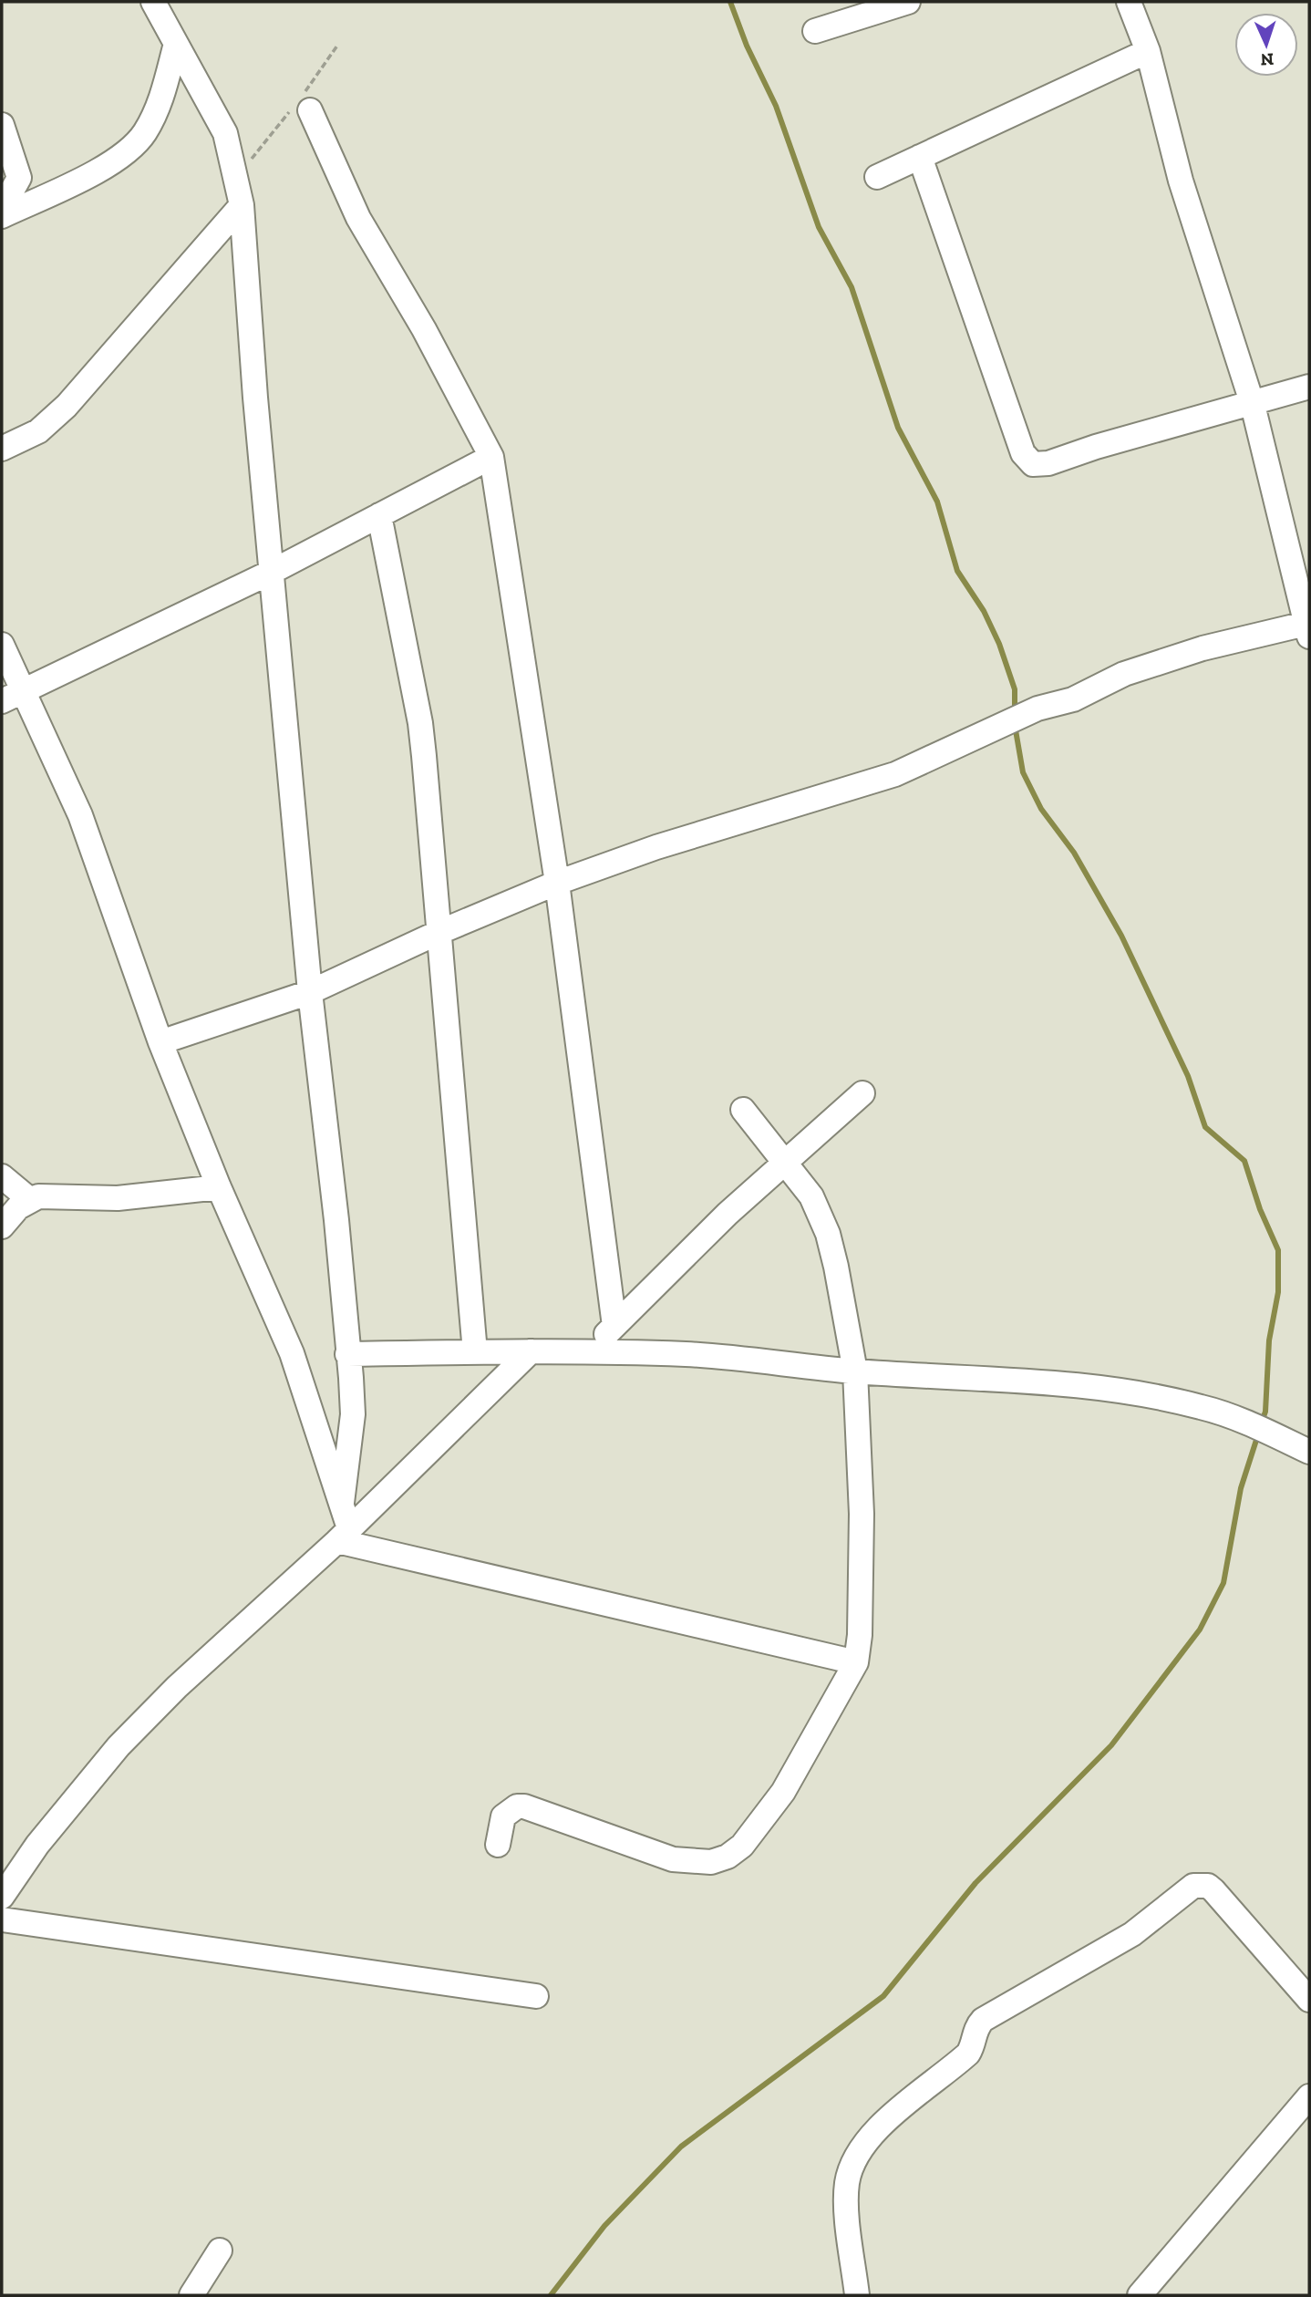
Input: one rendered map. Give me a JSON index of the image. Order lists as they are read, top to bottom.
{
  "north": "bottom"
}
